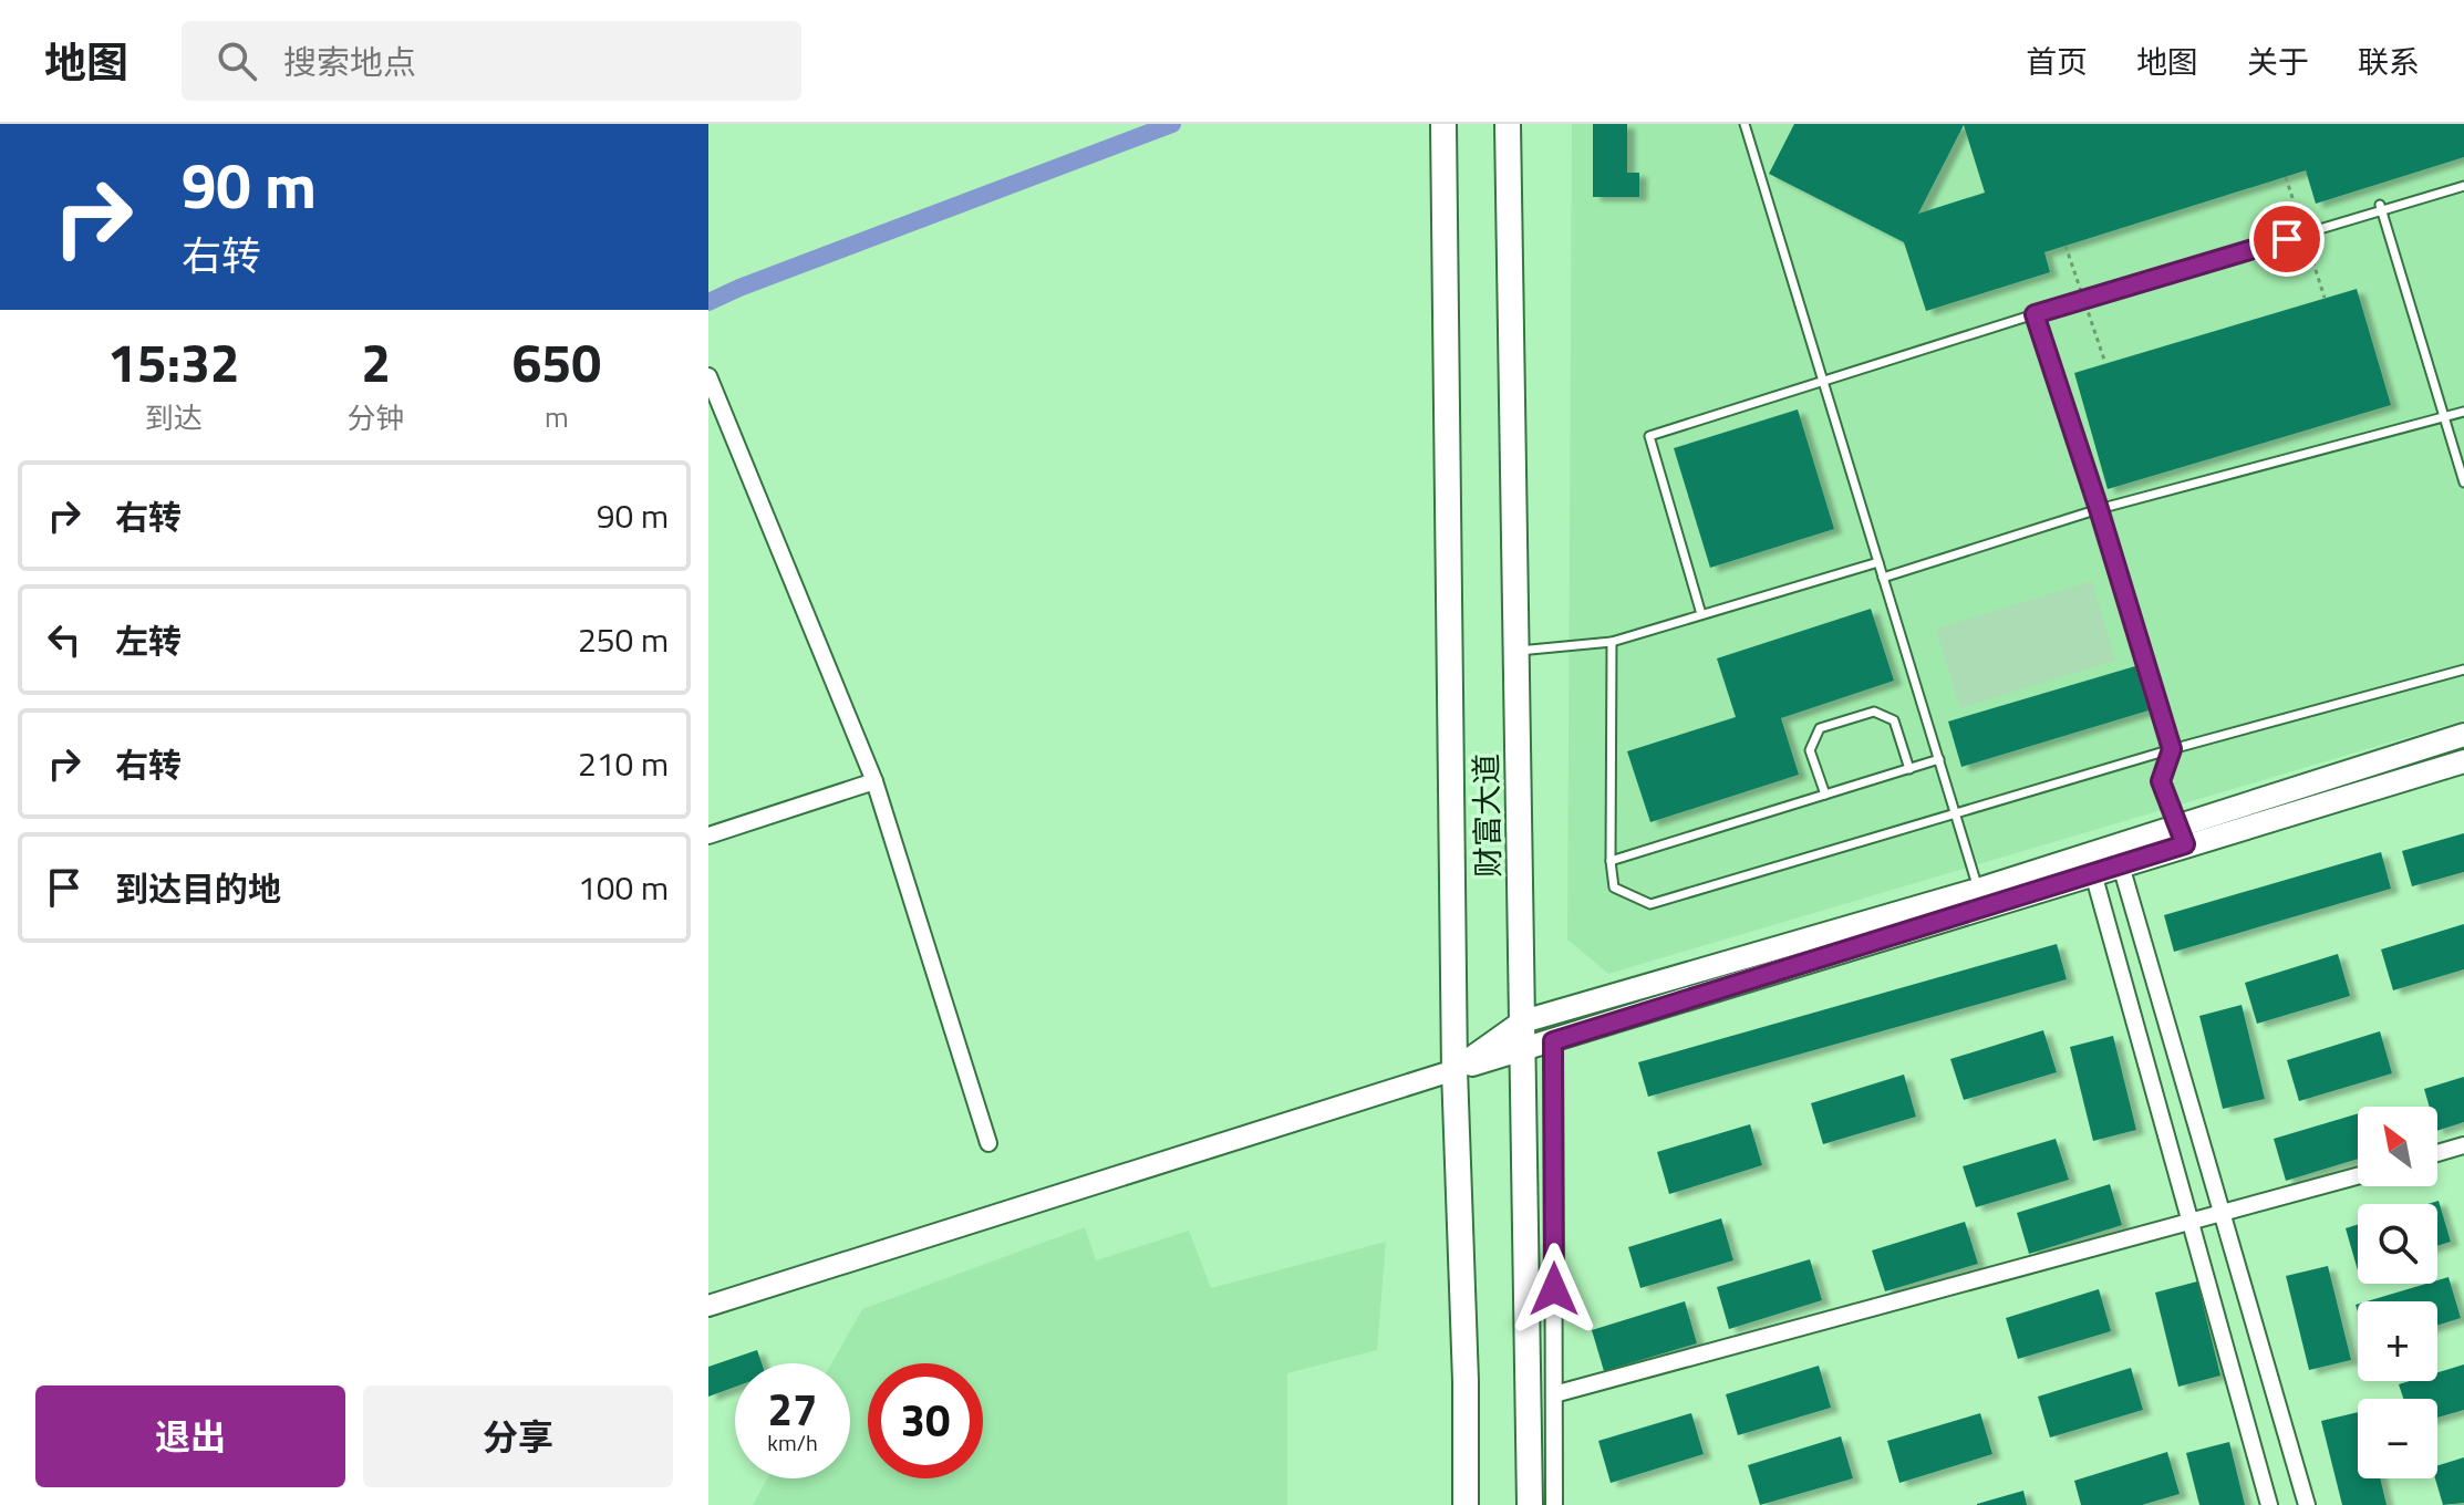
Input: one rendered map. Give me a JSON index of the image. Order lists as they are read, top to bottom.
{
  "streets": {
    "main road": ["财富大道"]
  },
  "north": "top left",
  "page": {
    "header": "地图",
    "search": "搜索地点",
    "nav": [
      "首页",
      "地图",
      "关于",
      "联系"
    ],
    "turn": ["90 m", "右转"],
    "eta": [
      "15:32",
      "到达",
      "2",
      "分钟",
      "650",
      "m"
    ],
    "list": [
      {
        "name": "右转",
        "value": "90 m"
      },
      {
        "name": "左转",
        "value": "250 m"
      },
      {
        "name": "右转",
        "value": "210 m"
      },
      {
        "name": "到达目的地",
        "value": "100 m"
      }
    ],
    "map_buttons": ["+", "−"],
    "speed": "27 km/h",
    "limit": "30",
    "buttons": ["退出", "分享"]
  }
}
